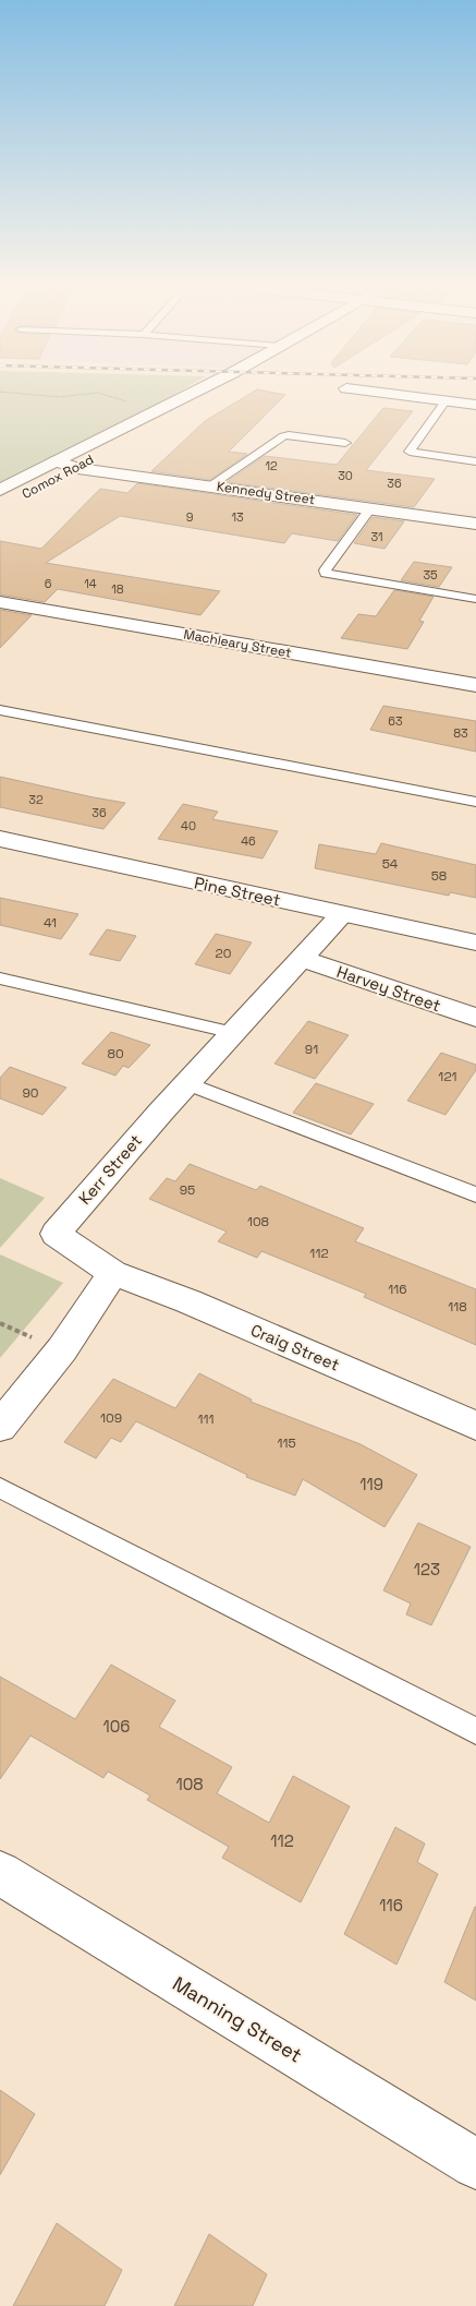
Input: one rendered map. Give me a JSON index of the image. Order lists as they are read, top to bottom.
{
  "streets": {
    "street": [
      "Comox Road",
      "Kennedy Street",
      "Machleary Street",
      "Pine Street",
      "Harvey Street",
      "Kerr Street",
      "Craig Street",
      "Manning Street"
    ]
  },
  "crossings": [
    ["Comox Road", "Kennedy Street"],
    ["Pine Street", "Kerr Street"],
    ["Harvey Street", "Kerr Street"],
    ["Kerr Street", "Craig Street"]
  ],
  "house_numbers": [
    "12",
    "30",
    "36",
    "9",
    "13",
    "31",
    "35",
    "6",
    "14",
    "18",
    "63",
    "83",
    "32",
    "36",
    "40",
    "46",
    "54",
    "58",
    "41",
    "20",
    "91",
    "80",
    "121",
    "90",
    "95",
    "108",
    "112",
    "116",
    "118",
    "109",
    "111",
    "115",
    "119",
    "123",
    "106",
    "108",
    "112",
    "116"
  ]
}
